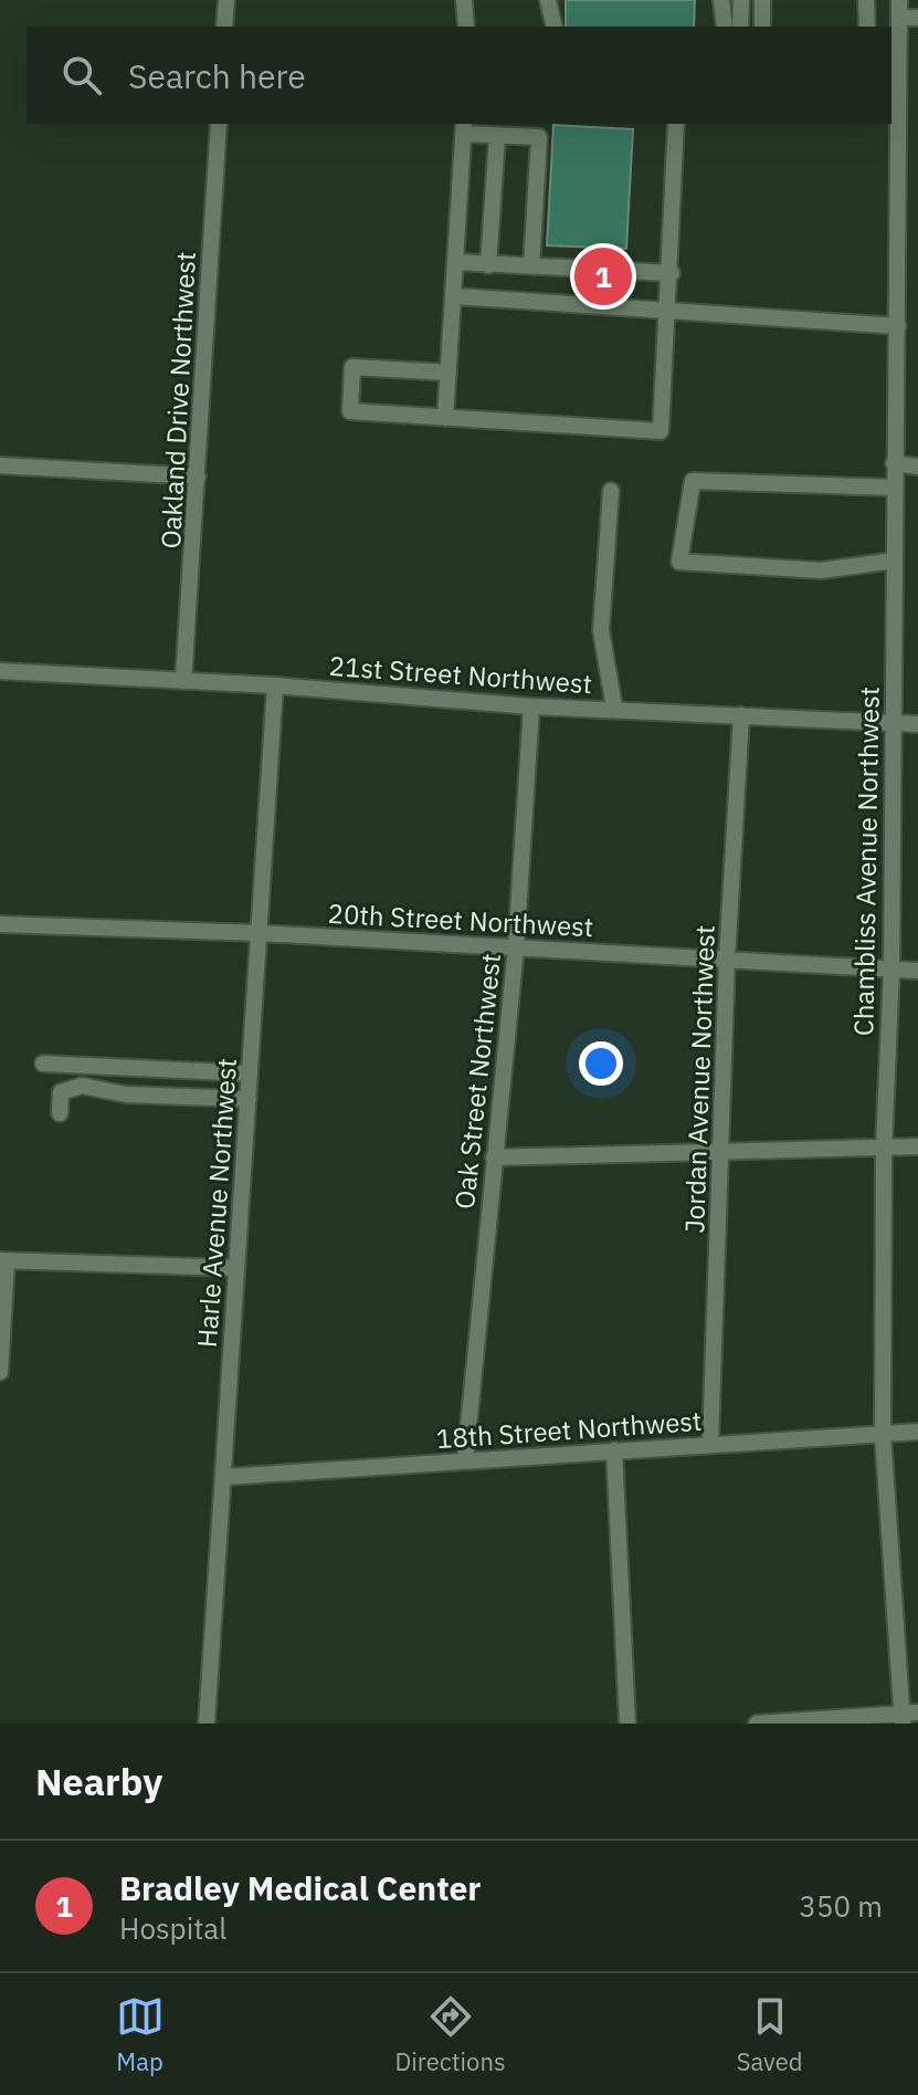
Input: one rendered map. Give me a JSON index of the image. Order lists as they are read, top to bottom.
{
  "streets": {
    "street": [
      "Oakland Drive Northwest",
      "21st Street Northwest",
      "Chambliss Avenue Northwest",
      "20th Street Northwest",
      "Jordan Avenue Northwest",
      "Oak Street Northwest",
      "Harle Avenue Northwest",
      "18th Street Northwest"
    ]
  },
  "crossings": [
    ["Oakland Drive Northwest", "21st Street Northwest"],
    ["21st Street Northwest", "Chambliss Avenue Northwest"],
    ["21st Street Northwest", "Jordan Avenue Northwest"],
    ["21st Street Northwest", "Oak Street Northwest"],
    ["21st Street Northwest", "Harle Avenue Northwest"],
    ["Chambliss Avenue Northwest", "20th Street Northwest"],
    ["Chambliss Avenue Northwest", "18th Street Northwest"],
    ["20th Street Northwest", "Jordan Avenue Northwest"],
    ["20th Street Northwest", "Oak Street Northwest"],
    ["20th Street Northwest", "Harle Avenue Northwest"],
    ["Jordan Avenue Northwest", "18th Street Northwest"],
    ["Oak Street Northwest", "18th Street Northwest"],
    ["Harle Avenue Northwest", "18th Street Northwest"]
  ],
  "page": {
    "search": "Search here",
    "pins": "1",
    "heading": "Nearby",
    "list": [
      {
        "mark": "1",
        "name": "Bradley Medical Center",
        "note": "Hospital",
        "value": "350 m"
      }
    ],
    "nav": ["Map", "Directions", "Saved"]
  }
}
